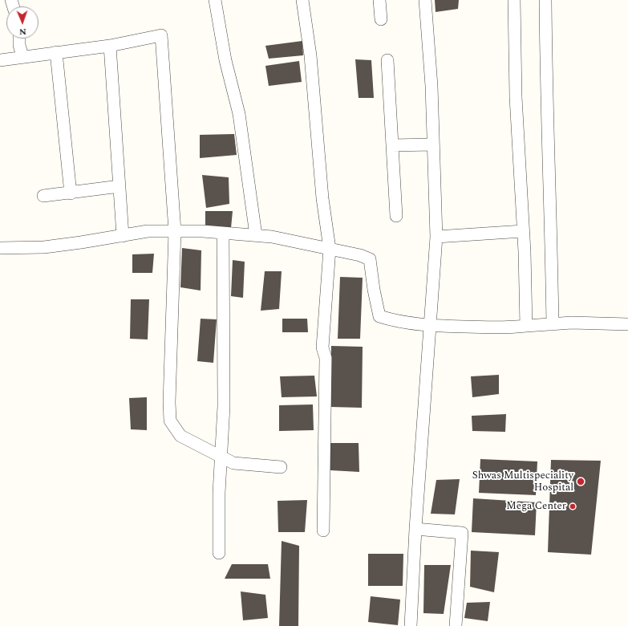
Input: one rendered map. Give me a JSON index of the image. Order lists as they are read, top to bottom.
{
  "places": ["Shwas Multispeciality Hospital", "Mega Center"],
  "north": "bottom"
}
